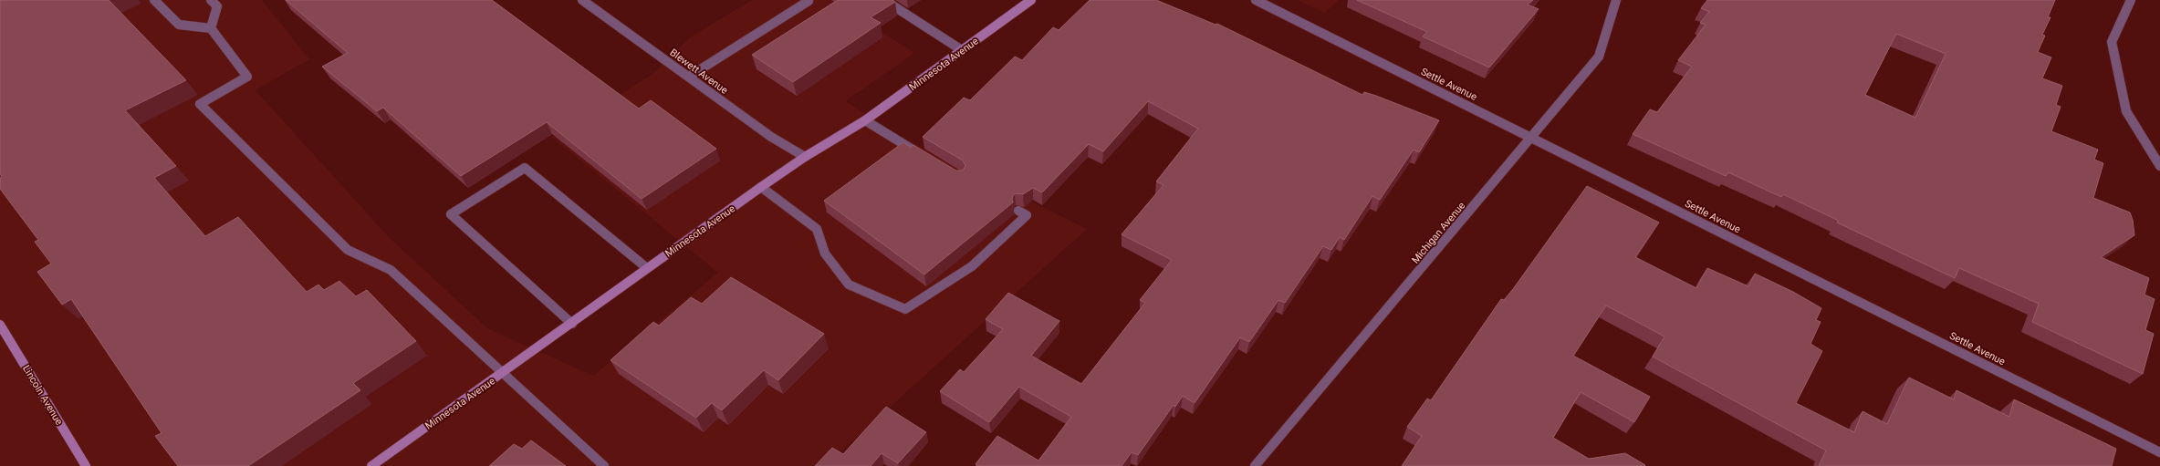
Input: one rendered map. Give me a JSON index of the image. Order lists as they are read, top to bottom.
{
  "streets": {
    "main road": ["Minnesota Avenue", "Lincoln Avenue"],
    "street": ["Blewett Avenue", "Settle Avenue", "Michigan Avenue"]
  },
  "crossings": [
    ["Minnesota Avenue", "Blewett Avenue"],
    ["Settle Avenue", "Michigan Avenue"]
  ]
}
